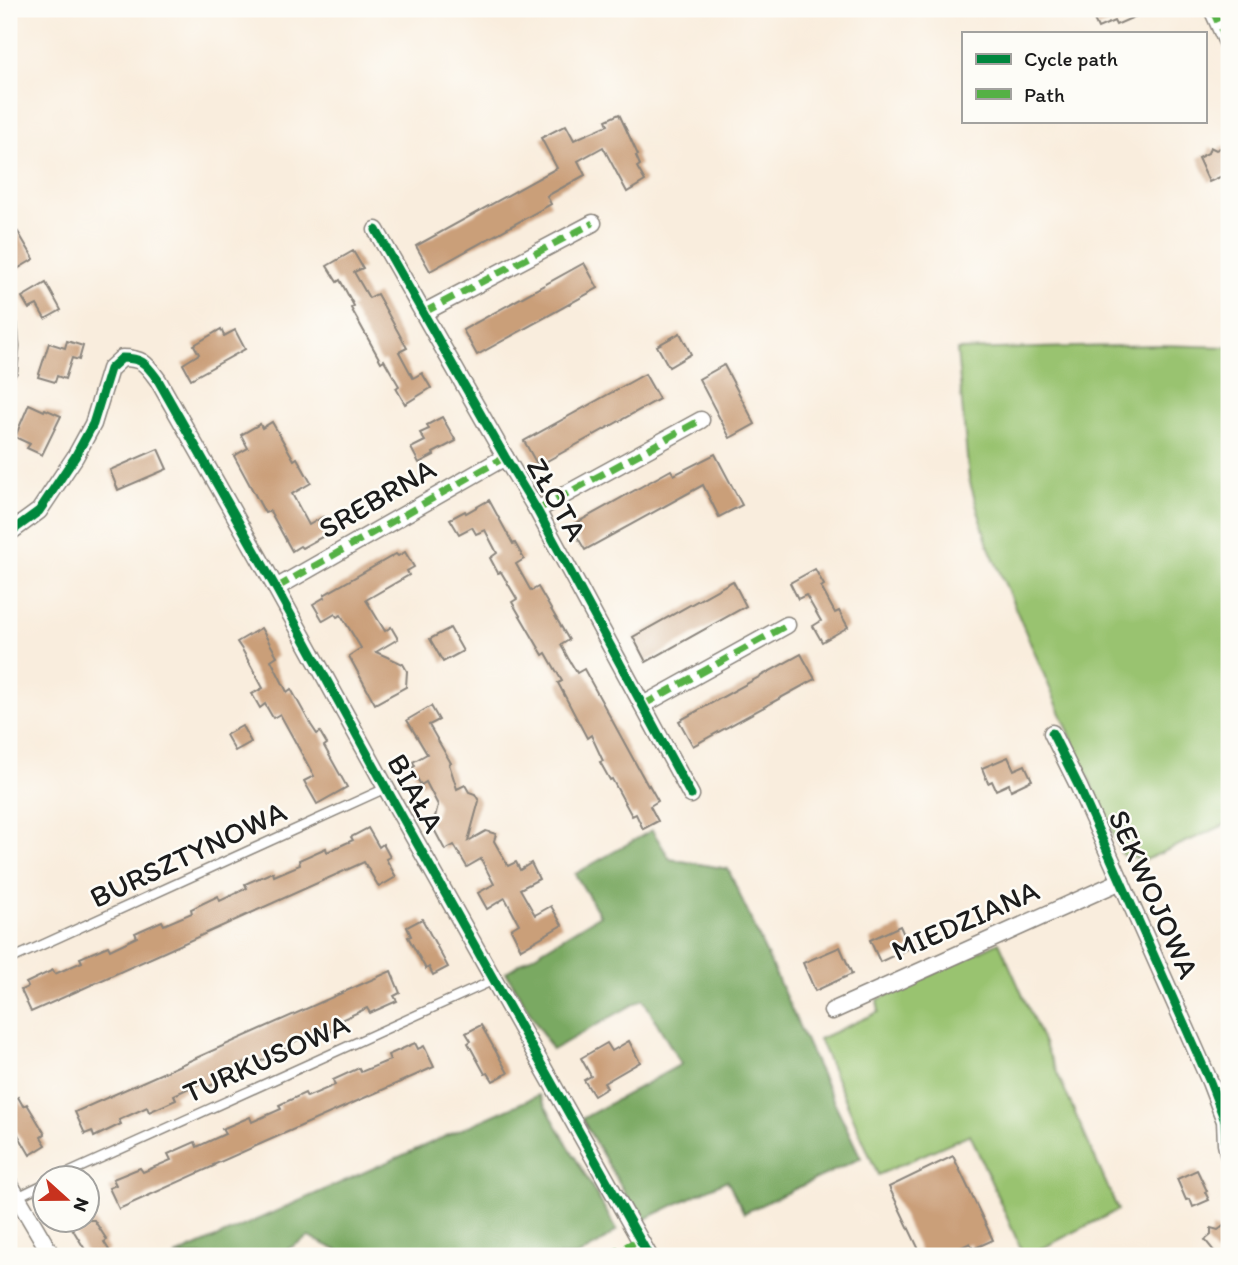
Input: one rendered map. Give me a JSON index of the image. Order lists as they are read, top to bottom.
{
  "streets": {
    "street": [
      "SREBRNA",
      "ZŁOTA",
      "BIAŁA",
      "SEKWOJOWA",
      "MIEDZIANA"
    ],
    "lane": ["BURSZTYNOWA", "TURKUSOWA"]
  },
  "crossings": [
    ["SREBRNA", "ZŁOTA"],
    ["SREBRNA", "BIAŁA"],
    ["BIAŁA", "BURSZTYNOWA"],
    ["BIAŁA", "TURKUSOWA"],
    ["SEKWOJOWA", "MIEDZIANA"]
  ],
  "legend": ["Cycle path", "Path"],
  "north": "right"
}
